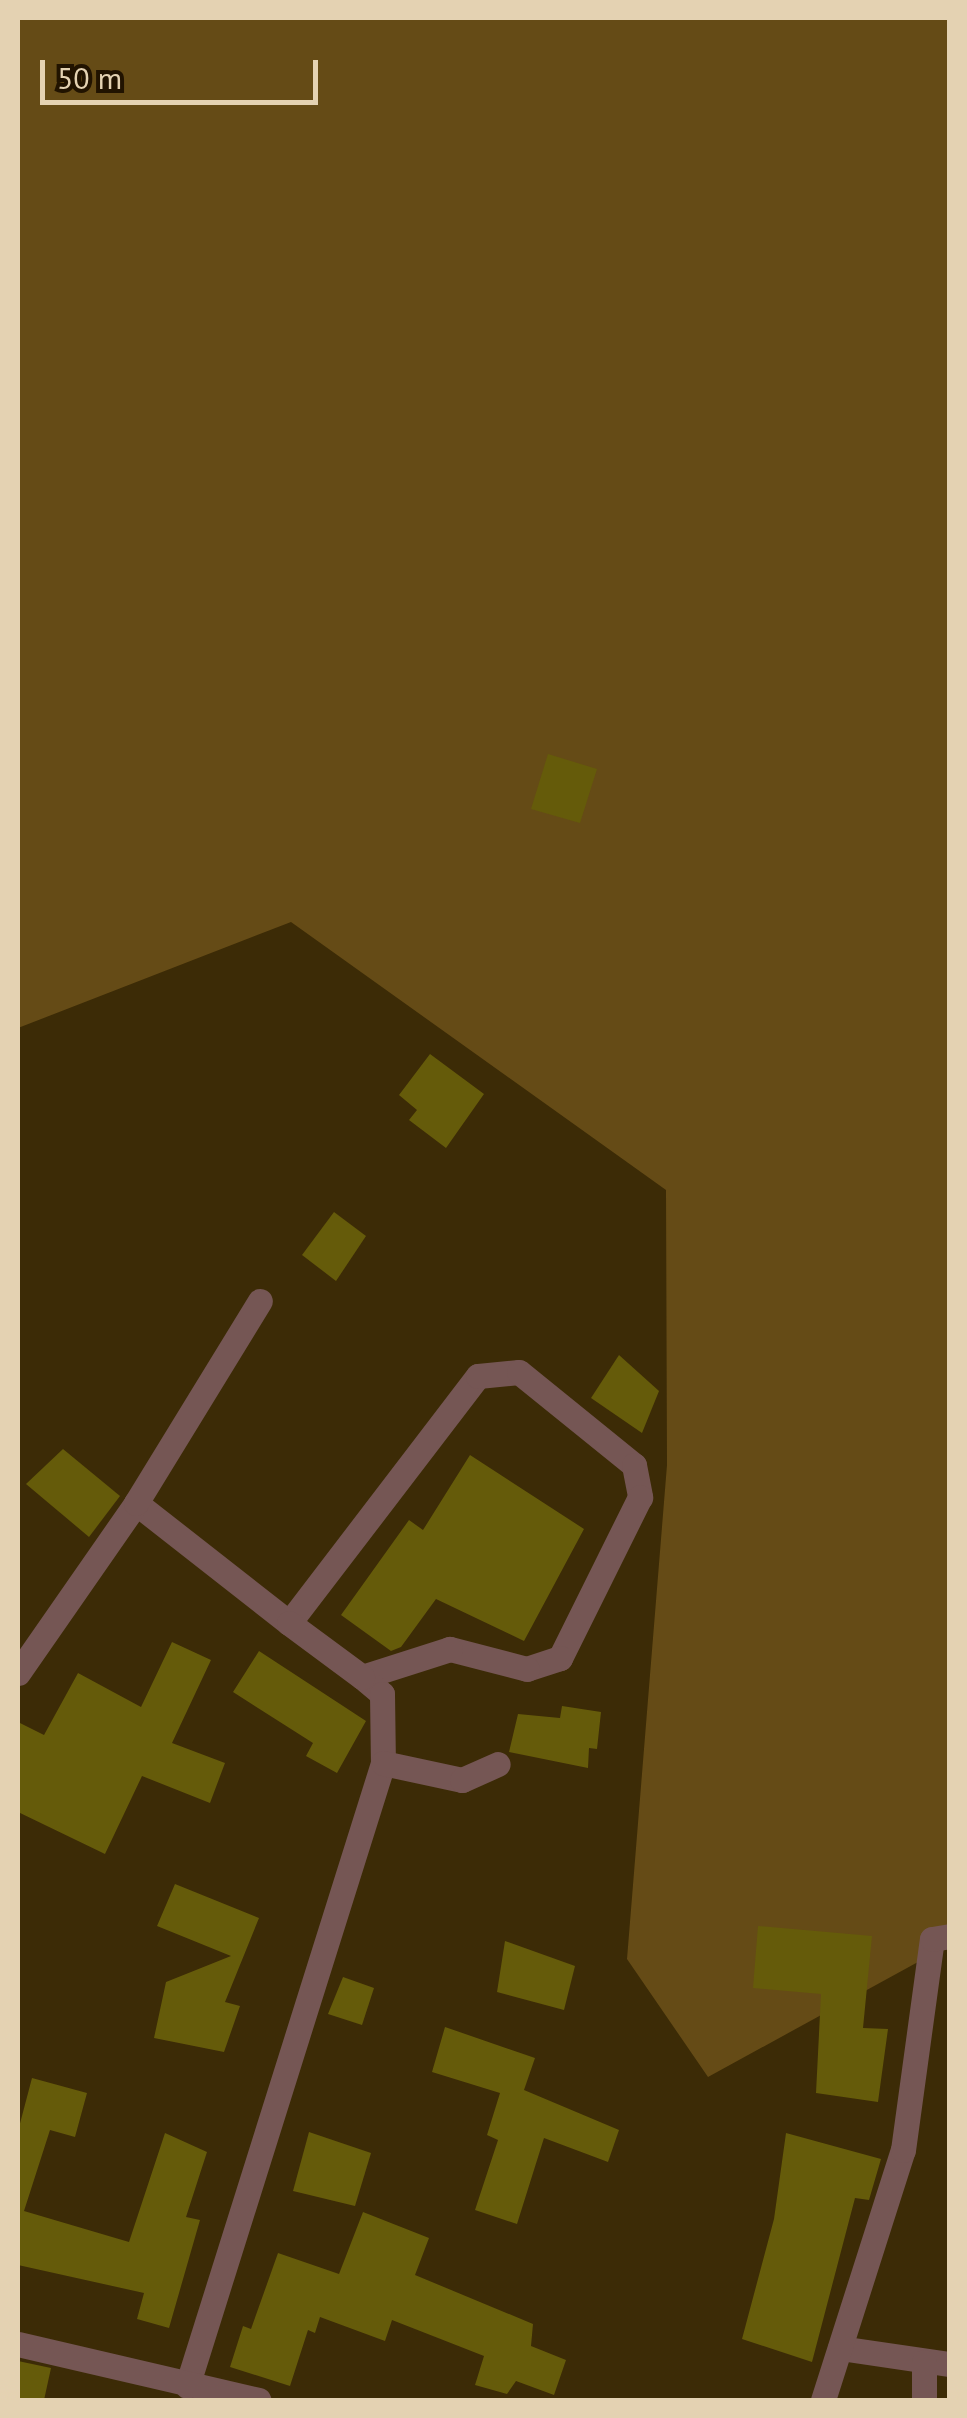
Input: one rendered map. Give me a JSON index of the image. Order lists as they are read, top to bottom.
{
  "scale_bar": "50 m"
}
